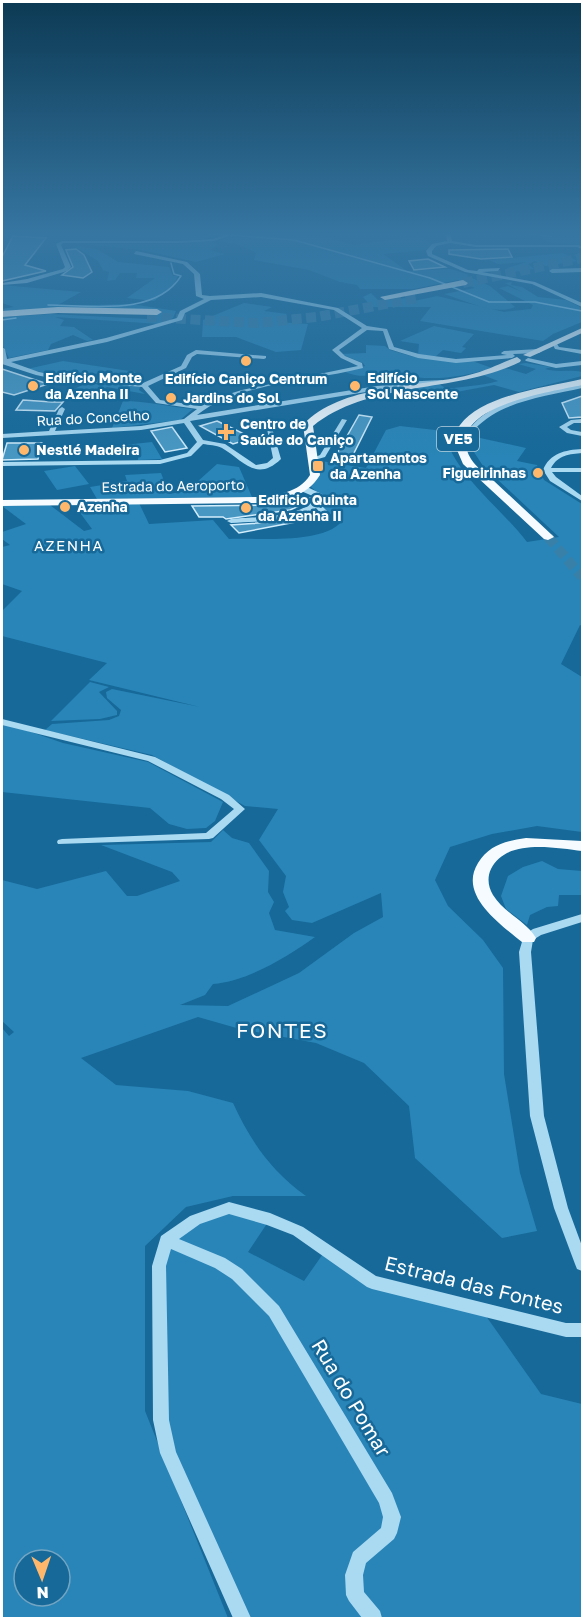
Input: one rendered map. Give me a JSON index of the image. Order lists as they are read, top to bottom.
{
  "streets": {
    "main road": ["VE5", "Estrada do Aeroporto"],
    "street": ["Rua do Concelho", "Estrada das Fontes", "Rua do Pomar"]
  },
  "crossings": [
    ["Estrada das Fontes", "Rua do Pomar"]
  ],
  "districts": ["AZENHA", "FONTES"],
  "places": {
    "other": [
      "Edifício Caniço Centrum",
      "Edifício Monte da Azenha II",
      "Edifício Sol Nascente",
      "Jardins do Sol",
      "Nestlé Madeira",
      "Figueirinhas",
      "Azenha",
      "Edificio Quinta da Azenha II"
    ],
    "health": ["Centro de Saúde do Caniço"],
    "transit": ["Apartamentos da Azenha"]
  },
  "north": "bottom"
}
